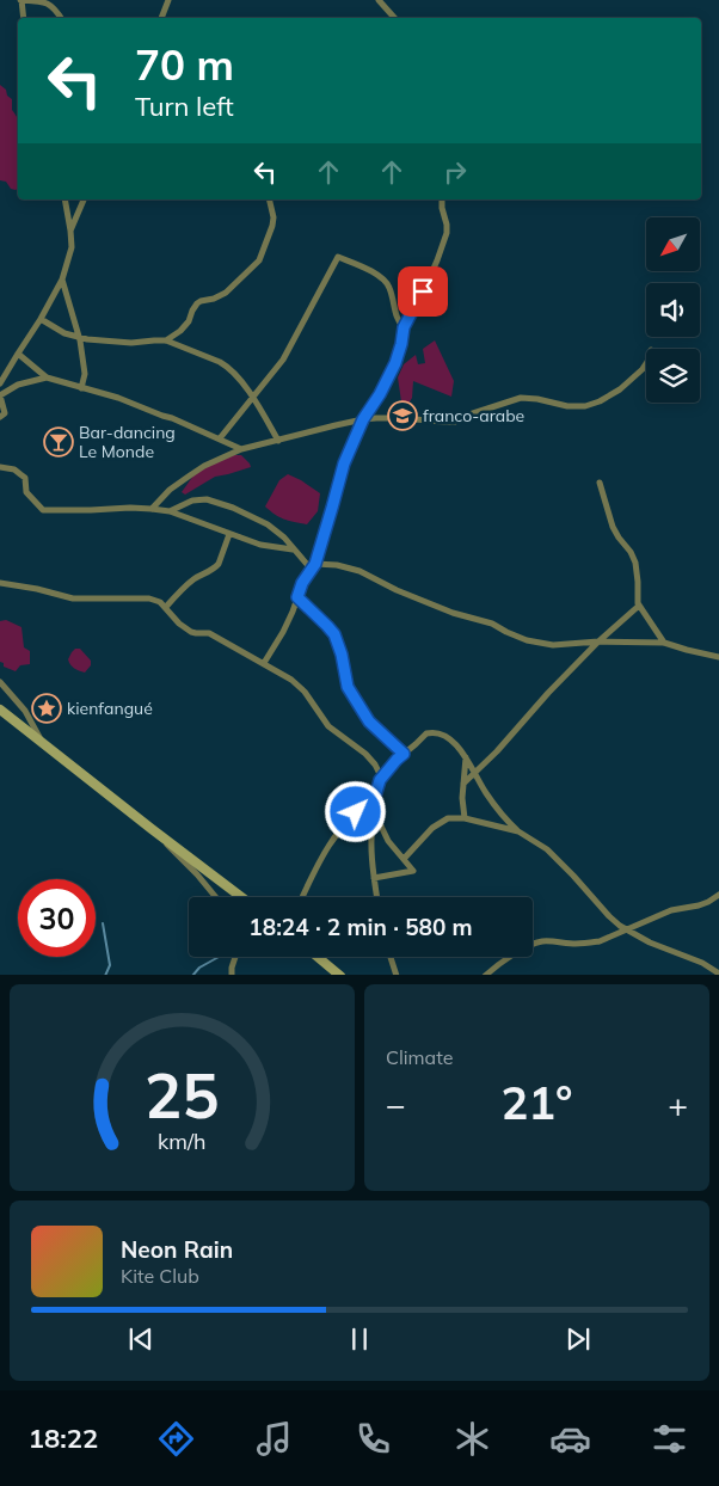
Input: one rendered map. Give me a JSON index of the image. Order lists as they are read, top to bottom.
{
  "places": {
    "school or university": ["franco-arabe"],
    "bar": ["Bar-dancing Le Monde"],
    "place": ["kienfangué"]
  },
  "north": "bottom left",
  "page": {
    "turn": ["70 m", "Turn left"],
    "limit": "30",
    "trip": "18:24 · 2 min · 580 m",
    "tile": "Climate",
    "heat": ["−", "21°", "+"],
    "song": ["Neon Rain", "Kite Club"],
    "tabs": "18:22",
    "gauge": ["25", "km/h"]
  }
}
